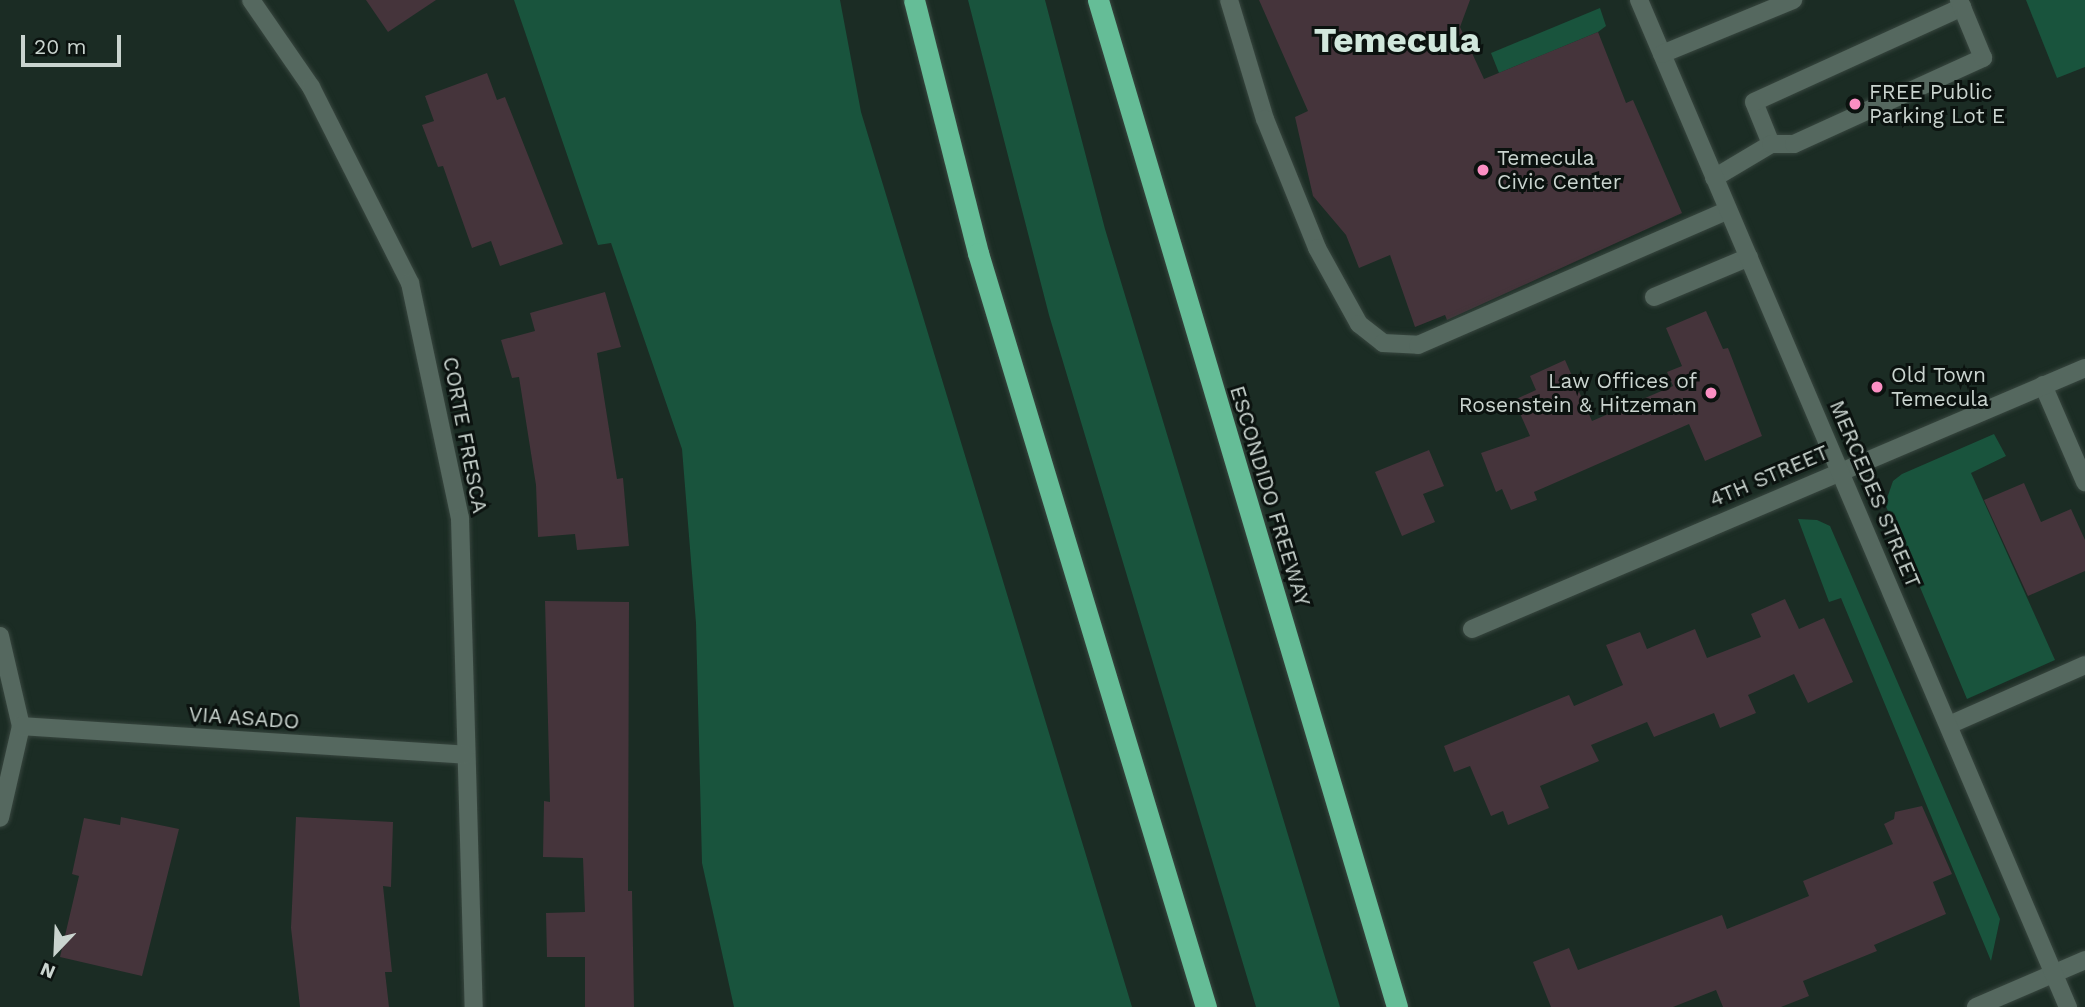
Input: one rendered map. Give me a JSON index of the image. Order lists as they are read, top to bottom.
{
  "streets": {
    "highway": ["ESCONDIDO FREEWAY"],
    "street": [
      "CORTE FRESCA",
      "4TH STREET",
      "MERCEDES STREET",
      "VIA ASADO"
    ]
  },
  "crossings": [
    ["CORTE FRESCA", "VIA ASADO"],
    ["4TH STREET", "MERCEDES STREET"]
  ],
  "districts": ["Temecula"],
  "places": [
    "FREE Public Parking Lot E",
    "Temecula Civic Center",
    "Old Town Temecula",
    "Law Offices of Rosenstein & Hitzeman"
  ],
  "scale_bar": "20 m",
  "north": "bottom left"
}
